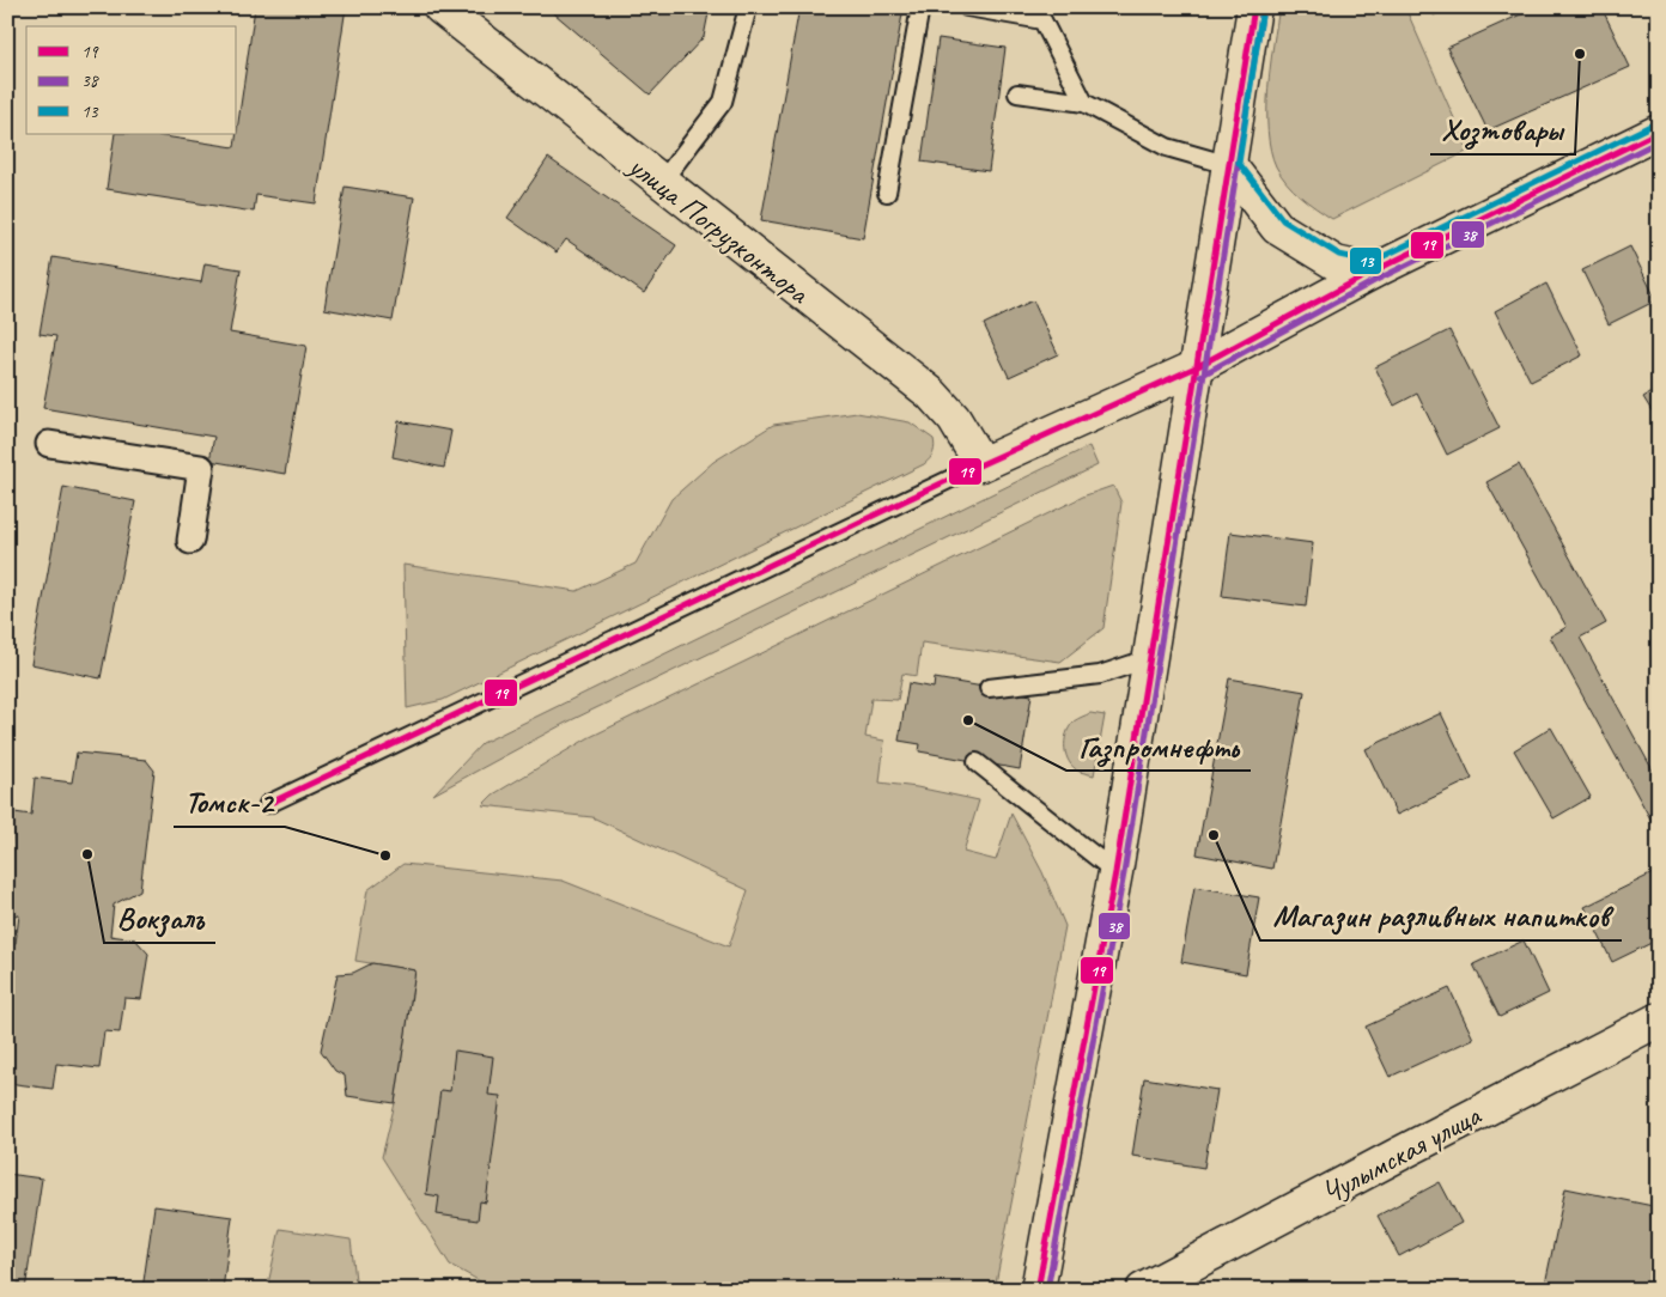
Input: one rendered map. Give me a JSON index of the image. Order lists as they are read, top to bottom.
{
  "streets": {
    "main road": ["улица Погрузконтора", "Чулымская улица"]
  },
  "places": [
    "Хозтовары",
    "Газпромнефть",
    "Магазин разливных напитков",
    "Вокзалъ",
    "Томск-2"
  ],
  "lines": ["transit line 19", "transit line 38", "transit line 13"],
  "legend": ["19", "38", "13"]
}
